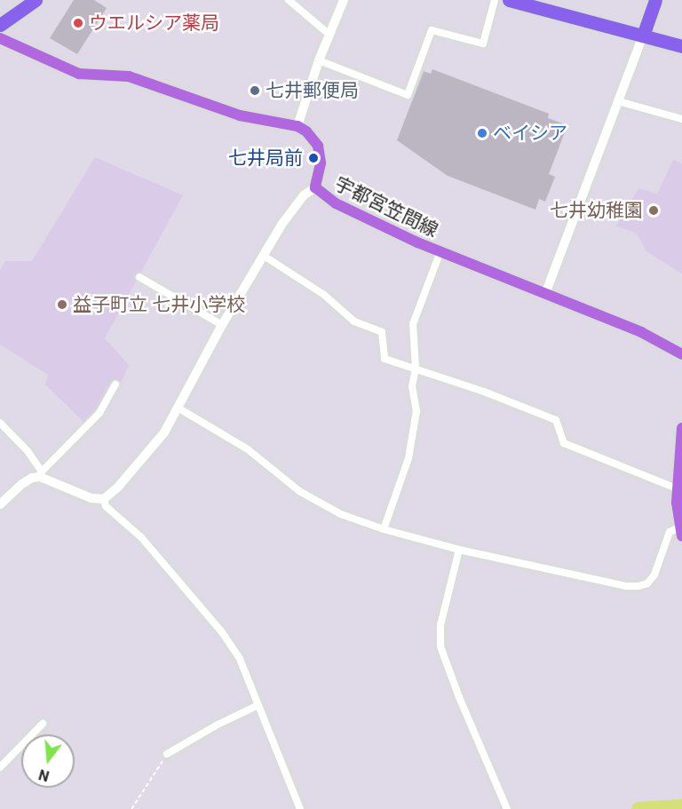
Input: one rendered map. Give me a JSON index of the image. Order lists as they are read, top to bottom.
{
  "streets": {
    "main road": ["宇都宮笠間線"]
  },
  "places": [
    "ウエルシア薬局",
    "七井郵便局",
    "ベイシア",
    "七井局前",
    "七井幼稚園",
    "益子町立 七井小学校"
  ],
  "north": "bottom"
}
